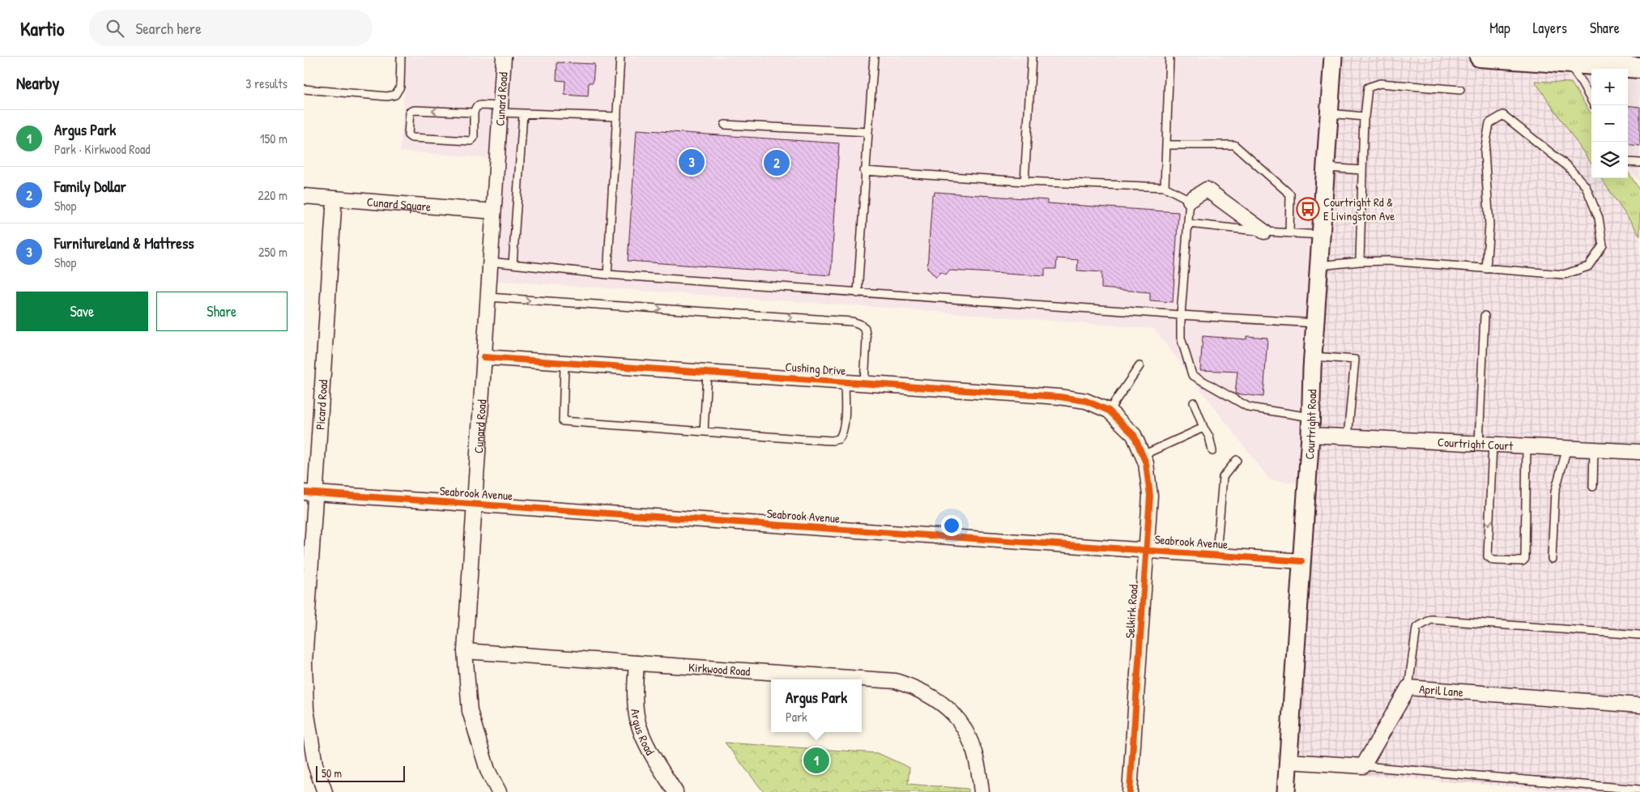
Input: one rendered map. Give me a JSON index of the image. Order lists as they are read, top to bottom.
{
  "streets": {
    "street": [
      "Cunard Road",
      "Cunard Square",
      "Cushing Drive",
      "Picard Road",
      "Courtright Road",
      "Courtright Court",
      "Seabrook Avenue",
      "Selkirk Road",
      "Kirkwood Road",
      "April Lane",
      "Argus Road"
    ]
  },
  "crossings": [
    ["Cunard Road", "Cunard Square"],
    ["Cunard Road", "Cushing Drive"],
    ["Cunard Road", "Seabrook Avenue"],
    ["Cunard Road", "Kirkwood Road"],
    ["Cushing Drive", "Selkirk Road"],
    ["Picard Road", "Seabrook Avenue"],
    ["Courtright Road", "Courtright Court"],
    ["Courtright Road", "Seabrook Avenue"],
    ["Seabrook Avenue", "Selkirk Road"],
    ["Kirkwood Road", "Argus Road"]
  ],
  "places": {
    "bus stop": ["Courtright Rd & E Livingston Ave"]
  },
  "scale_bar": "50 m",
  "page": {
    "header": "Kartio",
    "search": "Search here",
    "nav": ["Map", "Layers", "Share"],
    "heading": ["Nearby", "3 results"],
    "map_buttons": ["+", "−"],
    "list": [
      {
        "mark": "1",
        "name": "Argus Park",
        "note": "Park · Kirkwood Road",
        "value": "150 m"
      },
      {
        "mark": "2",
        "name": "Family Dollar",
        "note": "Shop",
        "value": "220 m"
      },
      {
        "mark": "3",
        "name": "Furnitureland & Mattress",
        "note": "Shop",
        "value": "250 m"
      }
    ],
    "pins": ["3", "2", "1"],
    "buttons": ["Save", "Share"],
    "popup": ["Argus Park", "Park"],
    "scale": "50 m"
  }
}
